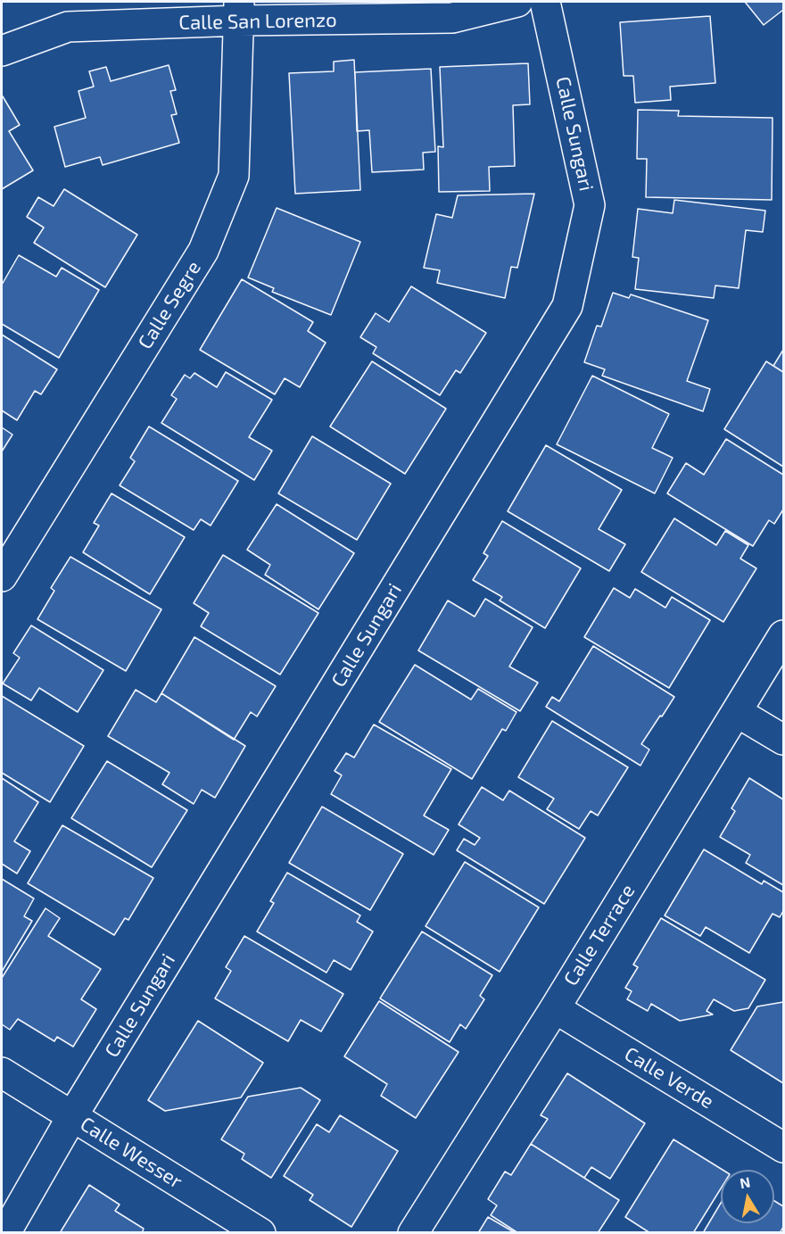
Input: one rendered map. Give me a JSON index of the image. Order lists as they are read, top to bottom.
{
  "streets": {
    "street": [
      "Calle San Lorenzo",
      "Calle Sungari",
      "Calle Segre",
      "Calle Terrace",
      "Calle Verde",
      "Calle Wesser"
    ]
  },
  "crossings": [
    ["Calle San Lorenzo", "Calle Segre"],
    ["Calle Sungari", "Calle Wesser"],
    ["Calle Terrace", "Calle Verde"]
  ],
  "north": "top"
}
